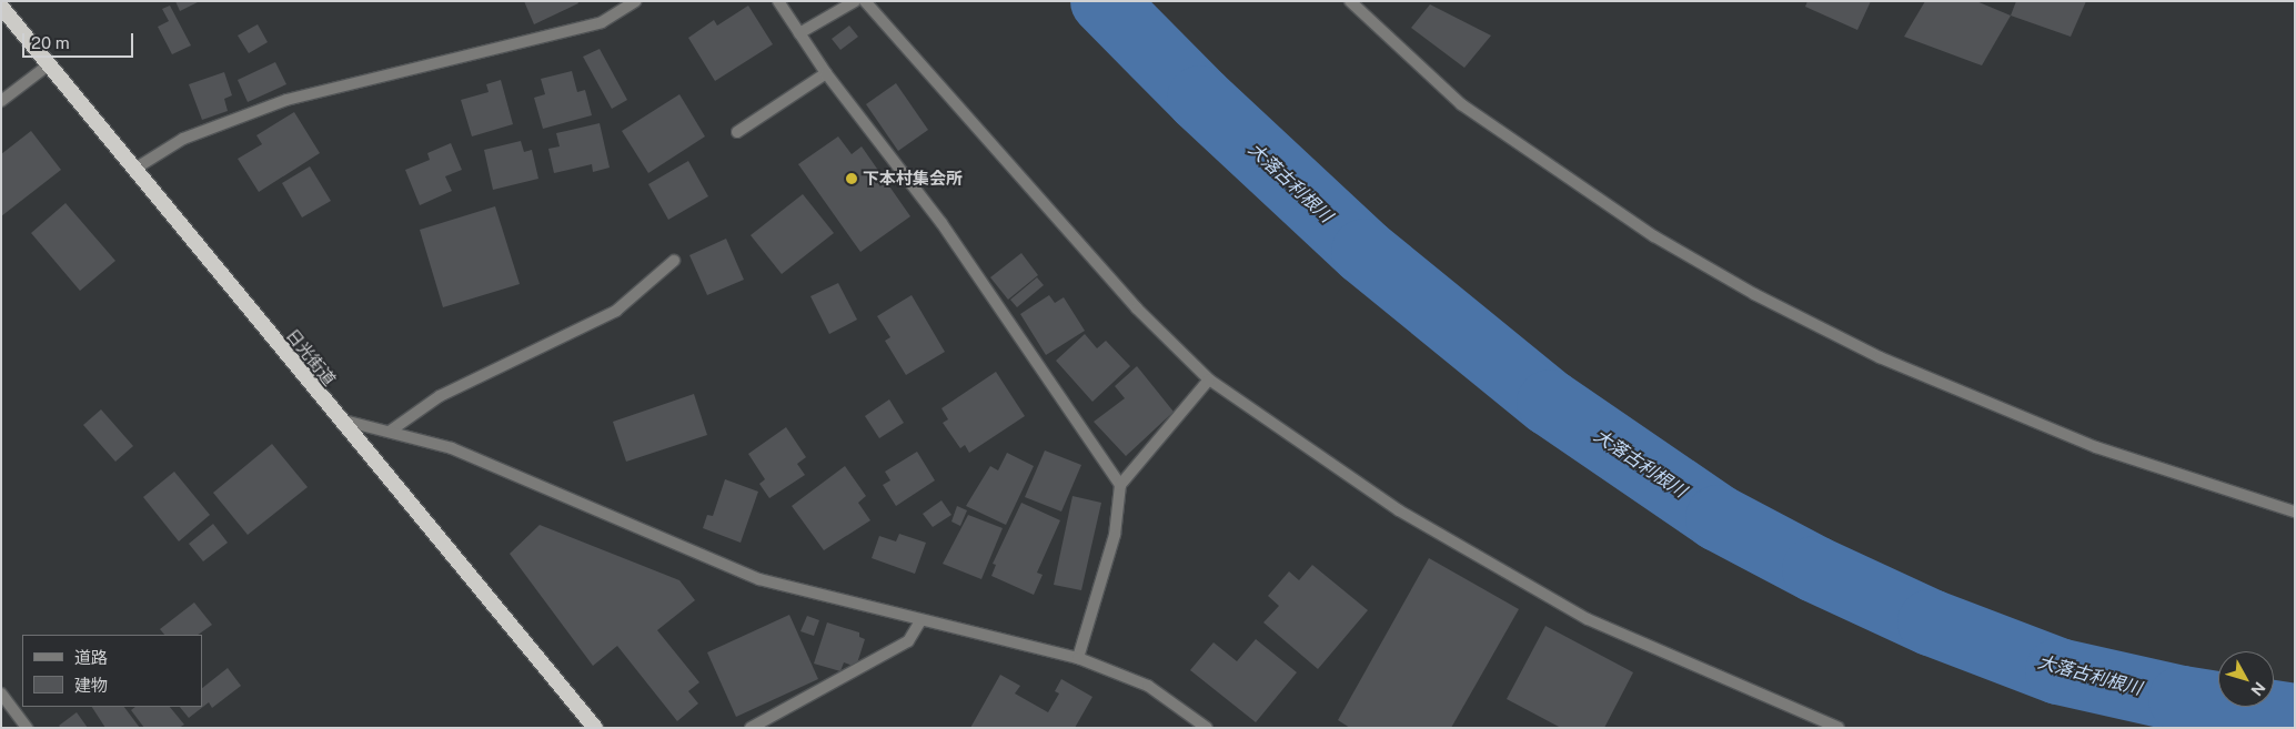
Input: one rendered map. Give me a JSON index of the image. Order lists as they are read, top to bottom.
{
  "streets": {
    "highway": ["日光街道"]
  },
  "water": ["大落古利根川"],
  "places": ["下本村集会所"],
  "legend": ["道路", "建物"],
  "scale_bar": "20 m",
  "north": "bottom right"
}
